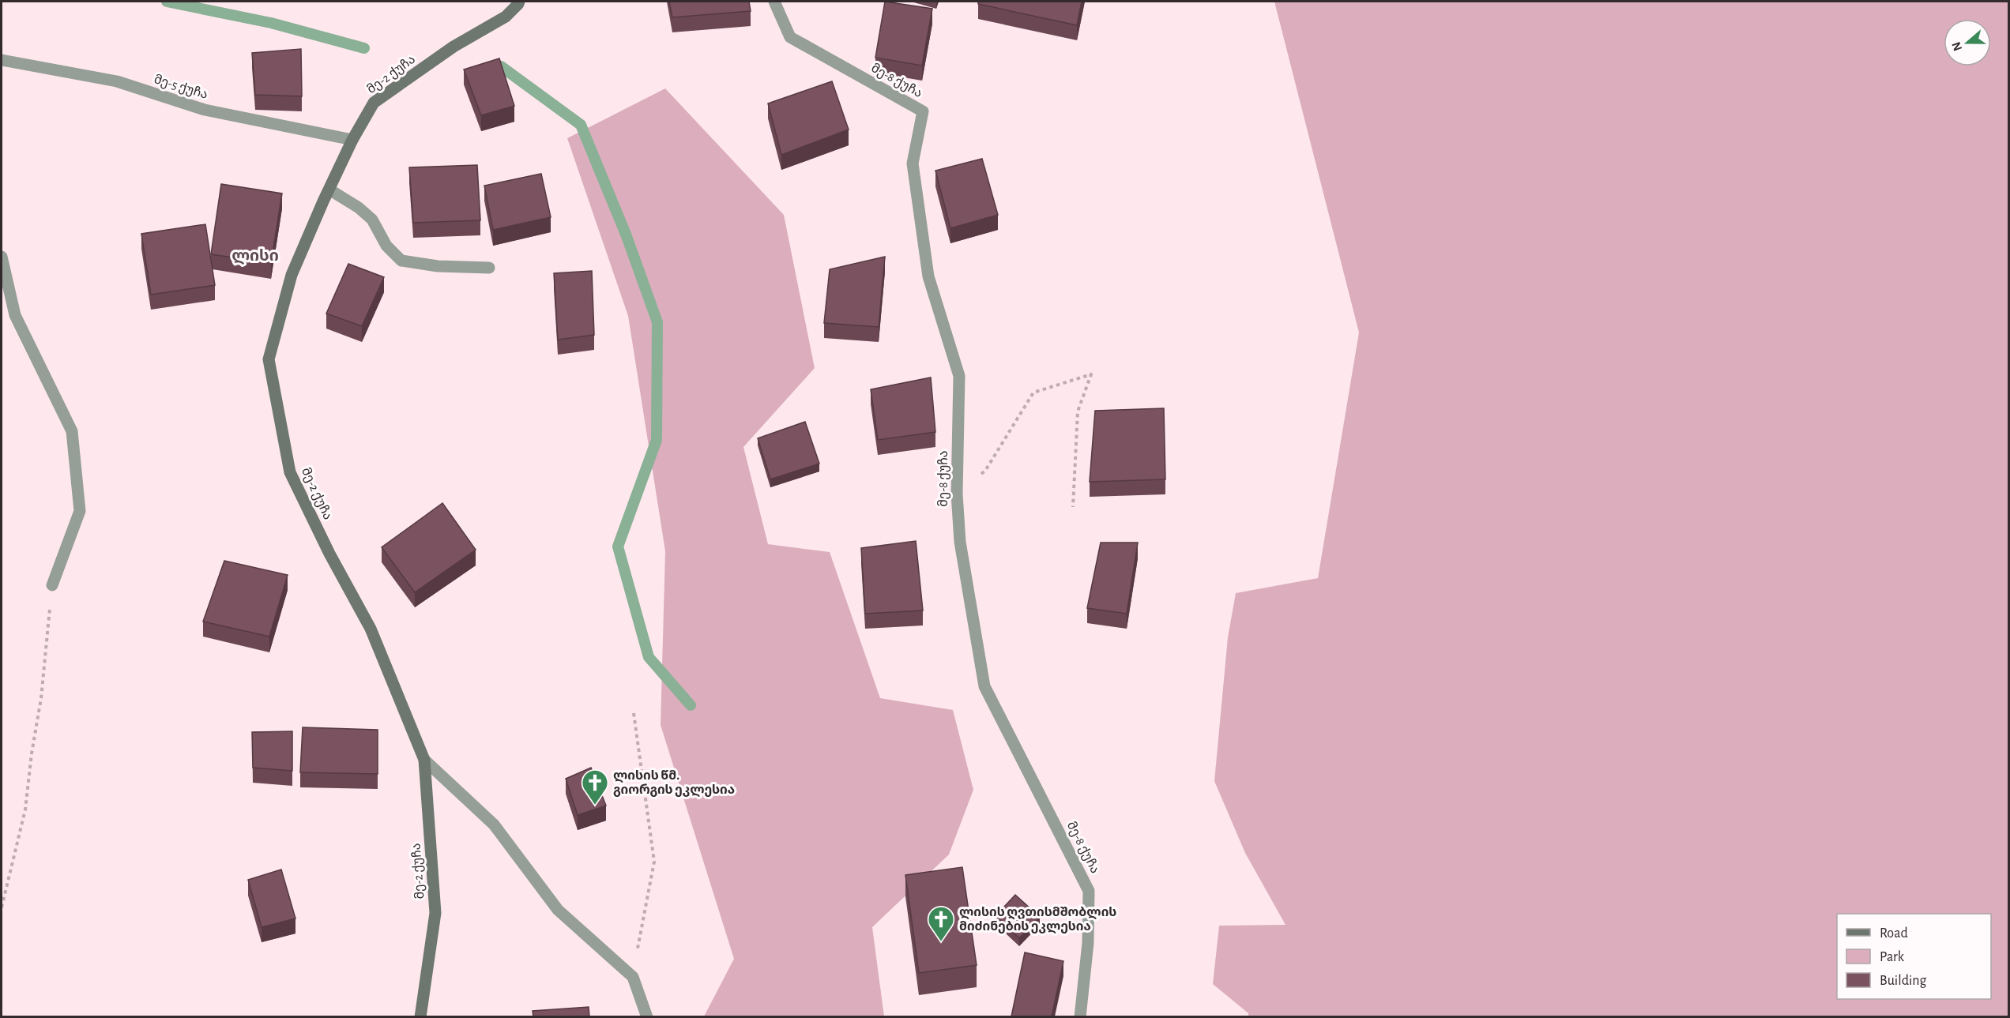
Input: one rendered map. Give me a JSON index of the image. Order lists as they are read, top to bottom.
{
  "streets": {
    "main road": ["მე-2 ქუჩა"],
    "street": ["მე-8 ქუჩა", "მე-5 ქუჩა"]
  },
  "crossings": [
    ["მე-2 ქუჩა", "მე-5 ქუჩა"]
  ],
  "districts": ["ლისი"],
  "places": {
    "church": ["ლისის წმ. გიორგის ეკლესია", "ლისის ღვთისმშობლის მიძინების ეკლესია"]
  },
  "legend": ["Road", "Park", "Building"],
  "north": "left"
}
